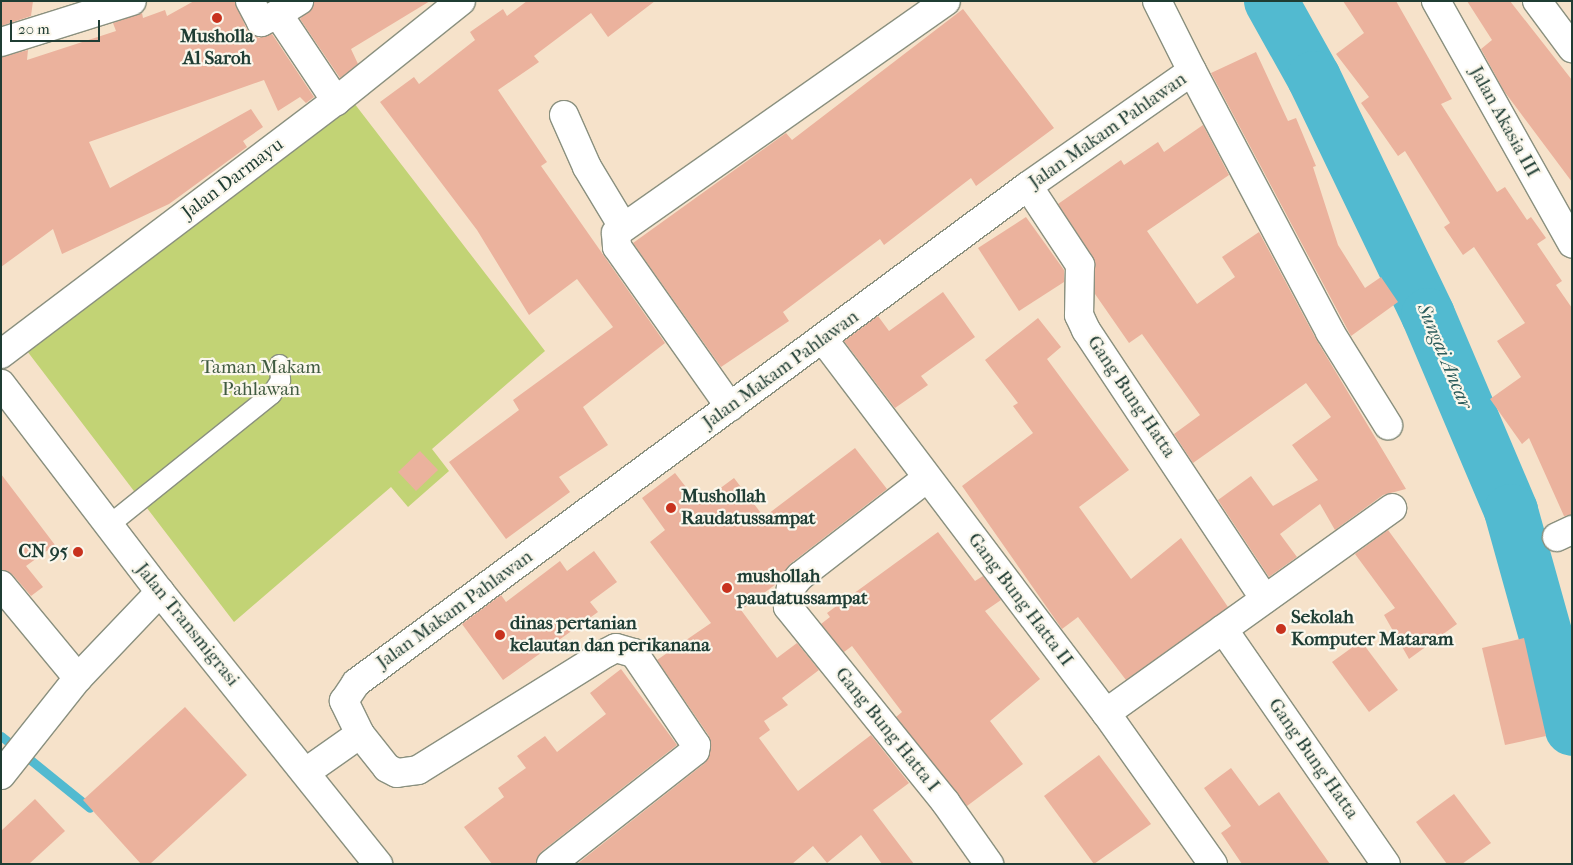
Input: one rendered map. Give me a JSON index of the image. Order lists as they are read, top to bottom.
{
  "streets": {
    "street": [
      "Jalan Akasia III",
      "Jalan Makam Pahlawan",
      "Jalan Darmayu",
      "Gang Bung Hatta",
      "Gang Bung Hatta II",
      "Jalan Transmigrasi",
      "Gang Bung Hatta I"
    ]
  },
  "crossings": [
    ["Jalan Makam Pahlawan", "Gang Bung Hatta"],
    ["Jalan Makam Pahlawan", "Gang Bung Hatta II"],
    ["Gang Bung Hatta II", "Gang Bung Hatta I"]
  ],
  "water": ["Sungai Ancar"],
  "parks": ["Taman Makam Pahlawan"],
  "places": [
    "Musholla Al Saroh",
    "Mushollah Raudatussampat",
    "CN 95",
    "mushollah paudatussampat",
    "Sekolah Komputer Mataram",
    "dinas pertanian kelautan dan perikanana"
  ],
  "scale_bar": "20 m"
}
